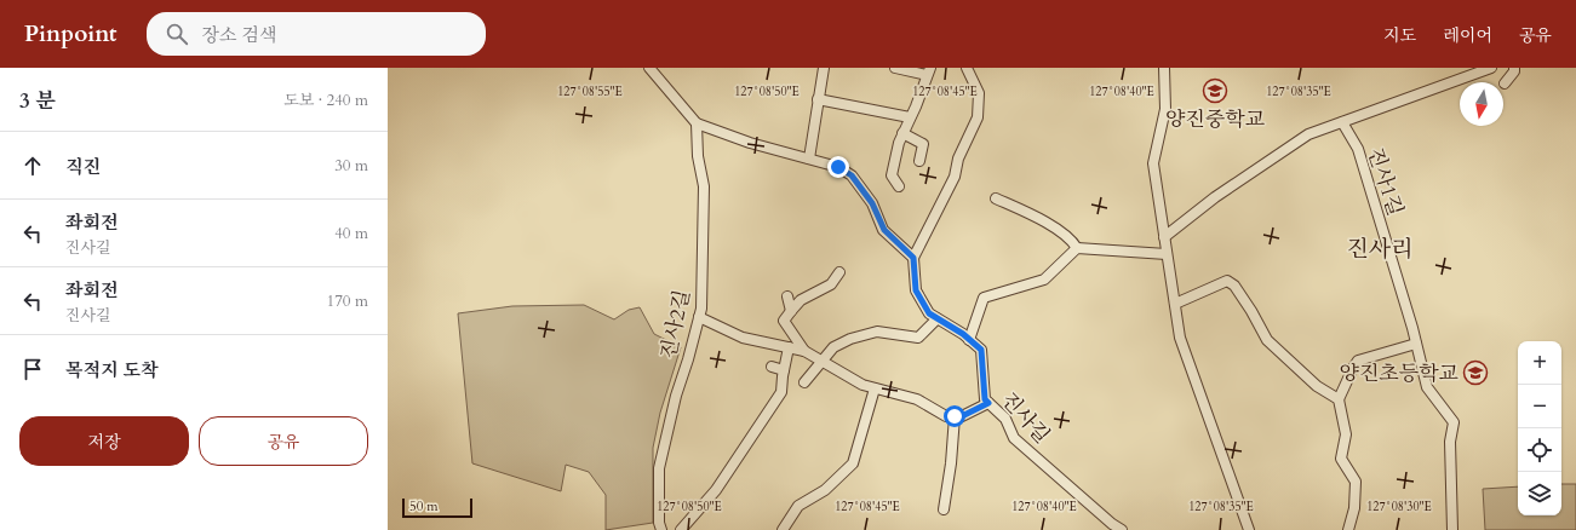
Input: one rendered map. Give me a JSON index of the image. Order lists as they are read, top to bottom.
{
  "streets": {
    "street": ["진사1길", "진사2길", "진사길"]
  },
  "districts": ["진사리"],
  "places": {
    "school or university": ["양진중학교", "양진초등학교"]
  },
  "scale_bar": "50 m",
  "north": "bottom",
  "page": {
    "header": "Pinpoint",
    "search": "장소 검색",
    "nav": ["지도", "레이어", "공유"],
    "heading": ["3 분", "도보 · 240 m"],
    "list": [
      ["직진", "30 m"],
      ["좌회전", "진사길", "40 m"],
      ["좌회전", "진사길", "170 m"],
      "목적지 도착"
    ],
    "map_buttons": ["+", "−"],
    "buttons": ["저장", "공유"],
    "scale": "50 m"
  },
  "coordinates": [
    "127°08'35\"E",
    "127°08'55\"E",
    "127°08'50\"E",
    "127°08'45\"E",
    "127°08'40\"E",
    "127°08'30\"E"
  ]
}
